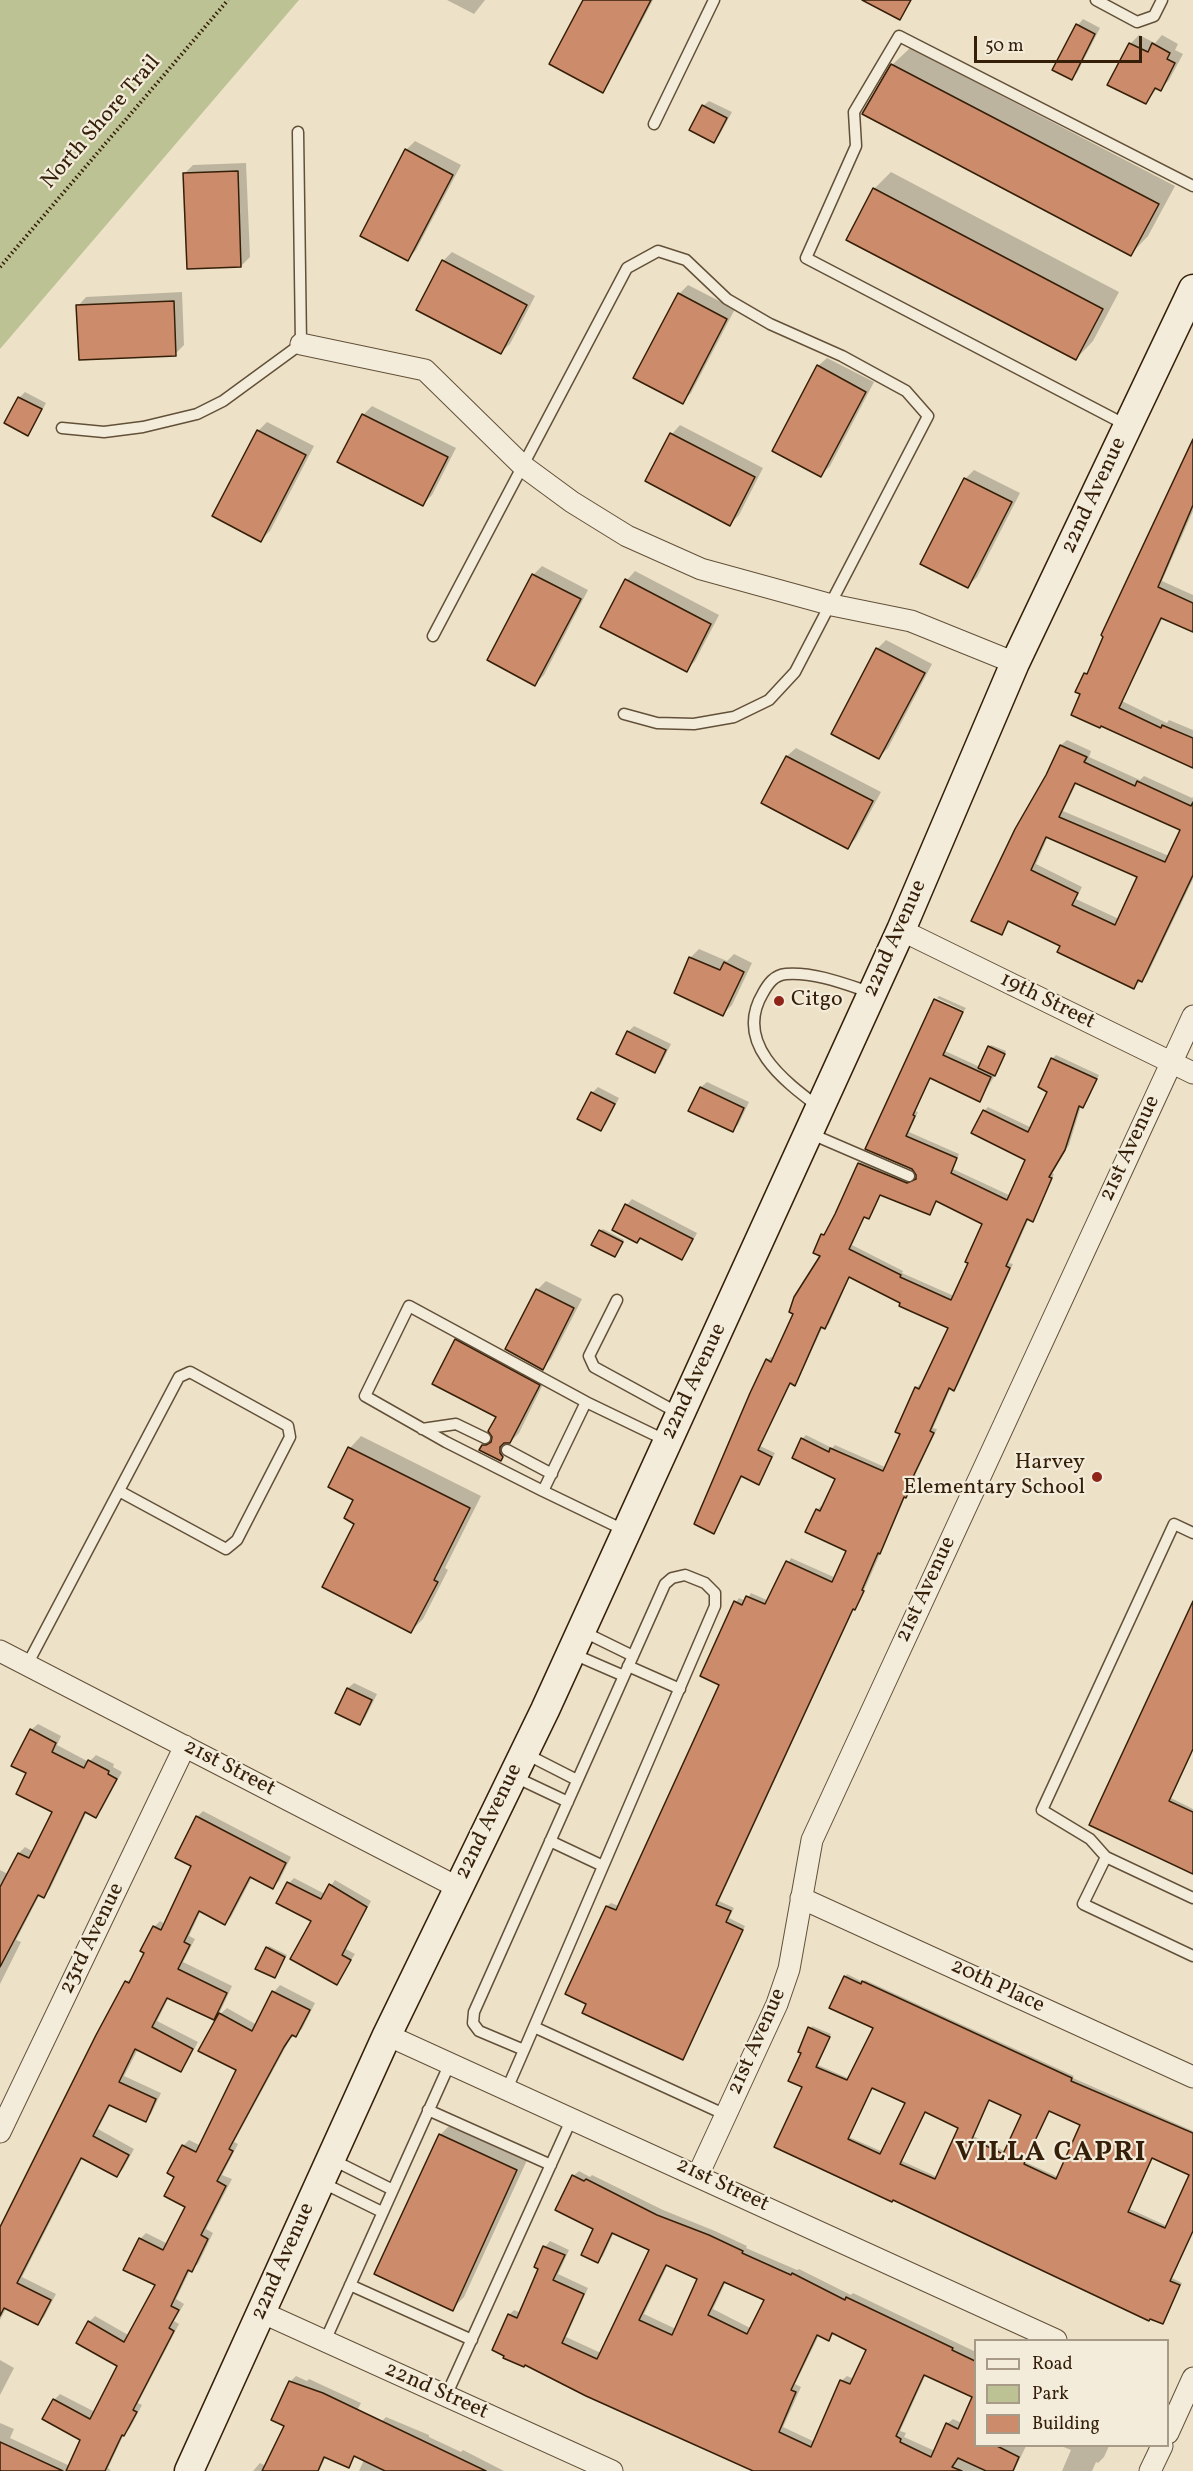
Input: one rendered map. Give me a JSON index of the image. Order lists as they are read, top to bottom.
{
  "streets": {
    "street": [
      "22nd Avenue",
      "19th Street",
      "21st Avenue",
      "21st Street",
      "23rd Avenue",
      "20th Place",
      "22nd Street"
    ],
    "path": ["North Shore Trail"]
  },
  "crossings": [
    ["22nd Avenue", "19th Street"],
    ["22nd Avenue", "21st Street"],
    ["22nd Avenue", "22nd Street"],
    ["19th Street", "21st Avenue"],
    ["21st Avenue", "21st Street"],
    ["21st Avenue", "20th Place"],
    ["21st Street", "23rd Avenue"]
  ],
  "districts": ["VILLA CAPRI"],
  "places": ["Citgo", "Harvey Elementary School"],
  "legend": ["Road", "Park", "Building"],
  "scale_bar": "50 m"
}
